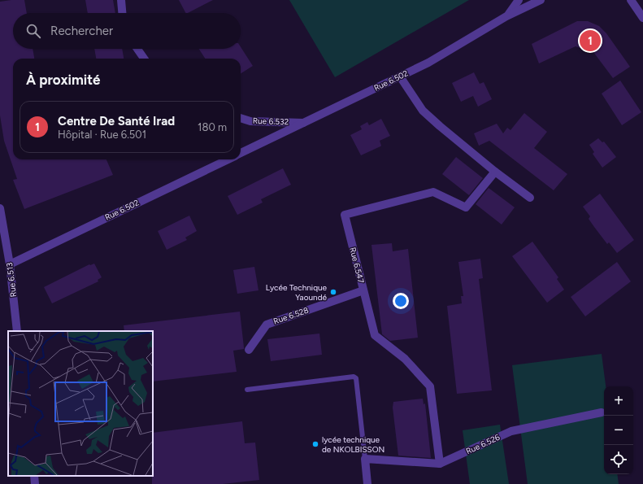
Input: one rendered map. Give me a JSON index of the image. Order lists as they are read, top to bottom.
{
  "streets": {
    "street": [
      "Rue 6.502",
      "Rue 6.532",
      "Rue 6.547",
      "Rue 6.513",
      "Rue 6.528",
      "Rue 6.526"
    ]
  },
  "crossings": [
    ["Rue 6.502", "Rue 6.532"],
    ["Rue 6.502", "Rue 6.513"],
    ["Rue 6.547", "Rue 6.528"],
    ["Rue 6.547", "Rue 6.526"]
  ],
  "places": ["Lycée Technique Yaoundé", "lycée technique de NKOLBISSON"],
  "page": {
    "search": "Rechercher",
    "pins": "1",
    "heading": "À proximité",
    "list": [
      {
        "mark": "1",
        "name": "Centre De Santé Irad",
        "note": "Hôpital · Rue 6.501",
        "value": "180 m"
      }
    ],
    "map_buttons": ["+", "−"]
  }
}
